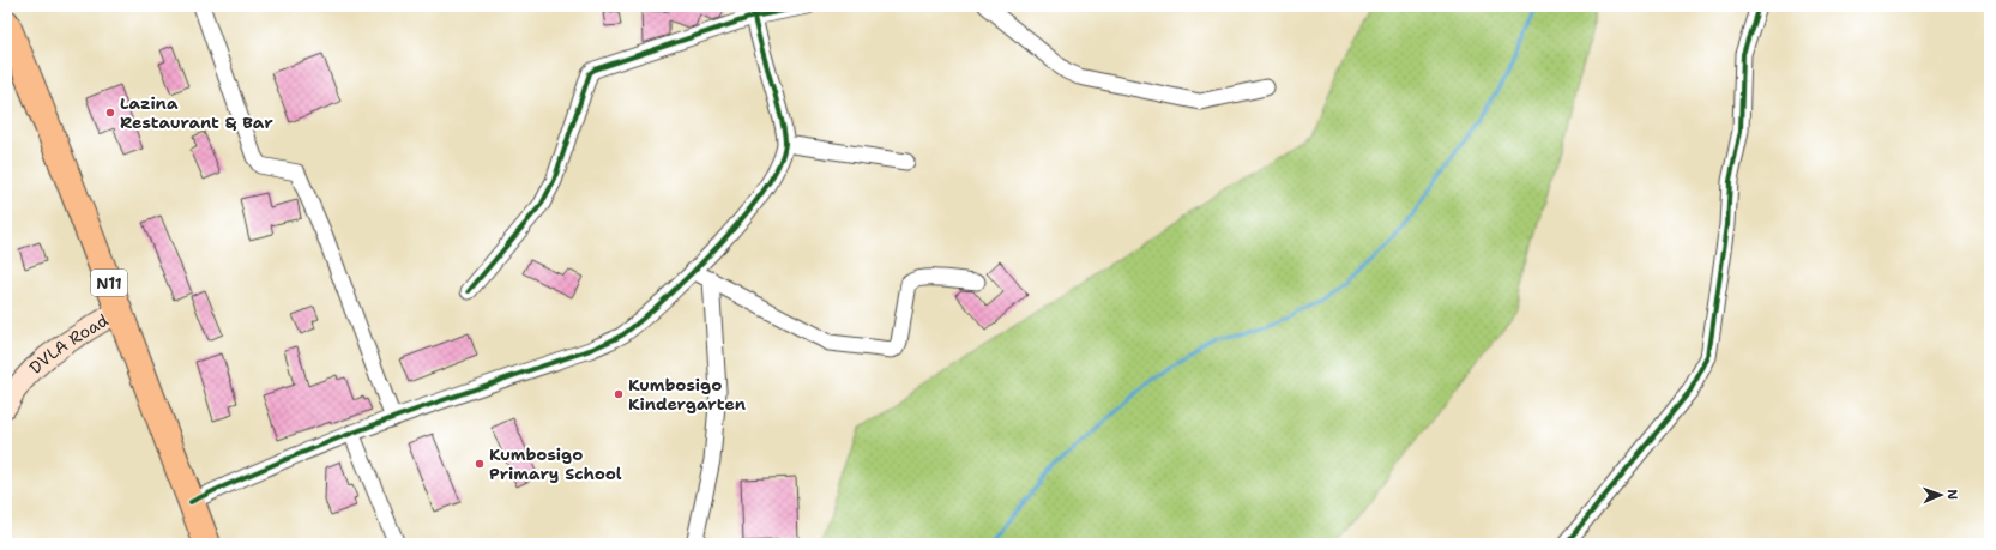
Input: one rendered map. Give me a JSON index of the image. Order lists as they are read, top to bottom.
{
  "streets": {
    "highway": ["N11"],
    "street": ["DVLA Road"]
  },
  "crossings": [
    ["N11", "DVLA Road"]
  ],
  "places": ["Lazina Restaurant & Bar", "Kumbosigo Kindergarten", "Kumbosigo Primary School"],
  "north": "right"
}
